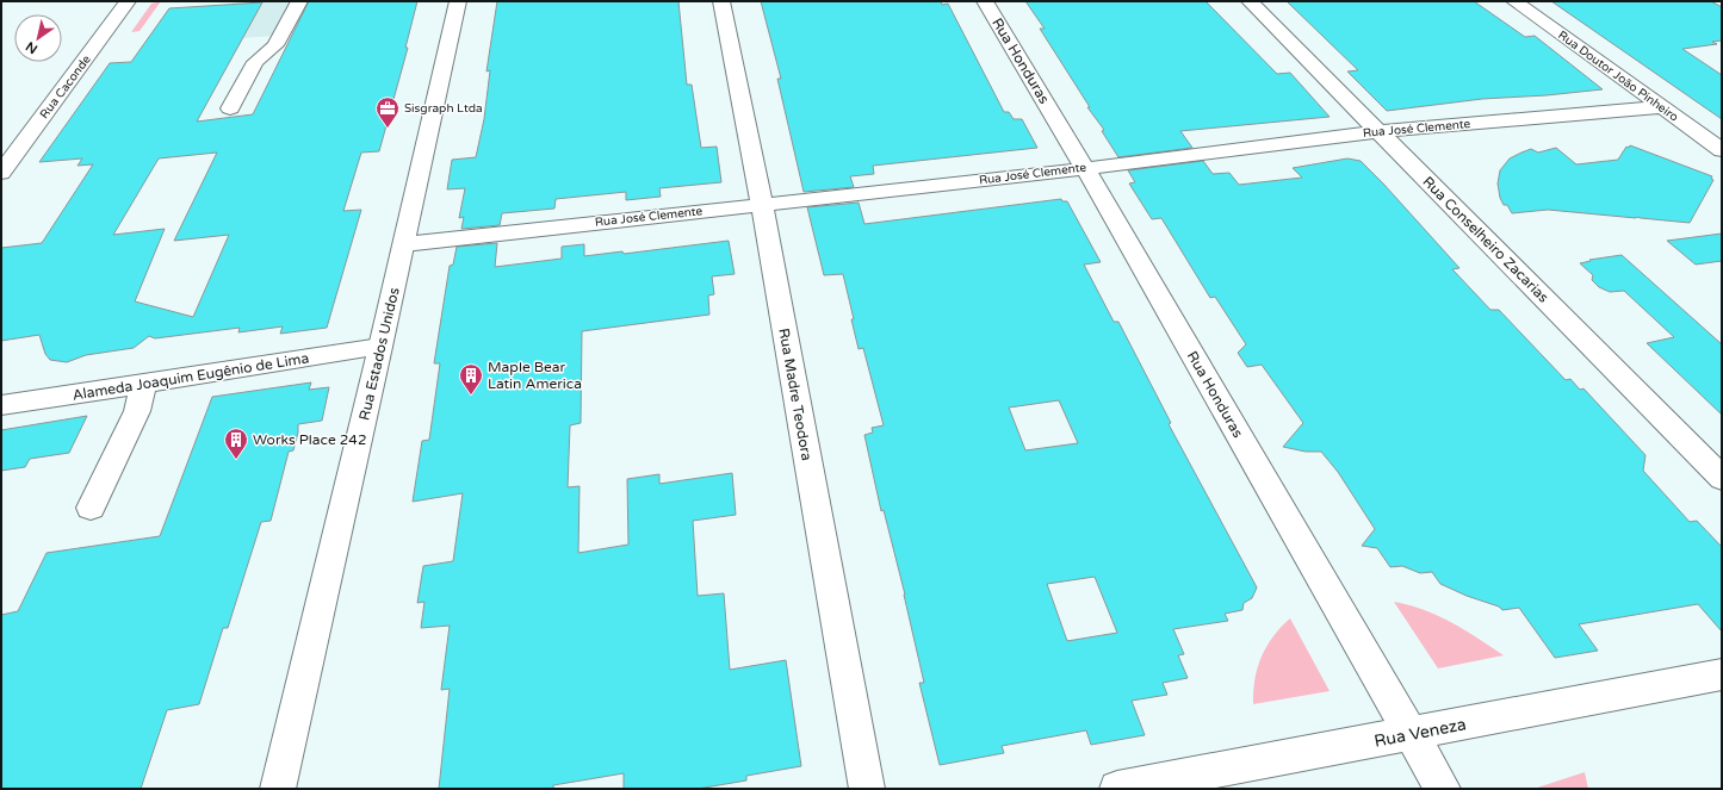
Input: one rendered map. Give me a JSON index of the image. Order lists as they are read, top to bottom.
{
  "streets": {
    "street": [
      "Rua Honduras",
      "Rua Doutor João Pinheiro",
      "Rua Caconde",
      "Rua José Clemente",
      "Rua Conselheiro Zacarias",
      "Rua Estados Unidos",
      "Alameda Joaquim Eugênio de Lima",
      "Rua Madre Teodora",
      "Rua Veneza"
    ]
  },
  "crossings": [
    ["Rua Honduras", "Rua José Clemente"],
    ["Rua Honduras", "Rua Veneza"],
    ["Rua Doutor João Pinheiro", "Rua José Clemente"],
    ["Rua José Clemente", "Rua Conselheiro Zacarias"],
    ["Rua José Clemente", "Rua Estados Unidos"],
    ["Rua José Clemente", "Rua Madre Teodora"],
    ["Rua Estados Unidos", "Alameda Joaquim Eugênio de Lima"]
  ],
  "places": {
    "office": ["Sisgraph Ltda"],
    "building": ["Maple Bear Latin America", "Works Place 242"]
  },
  "north": "bottom left"
}
